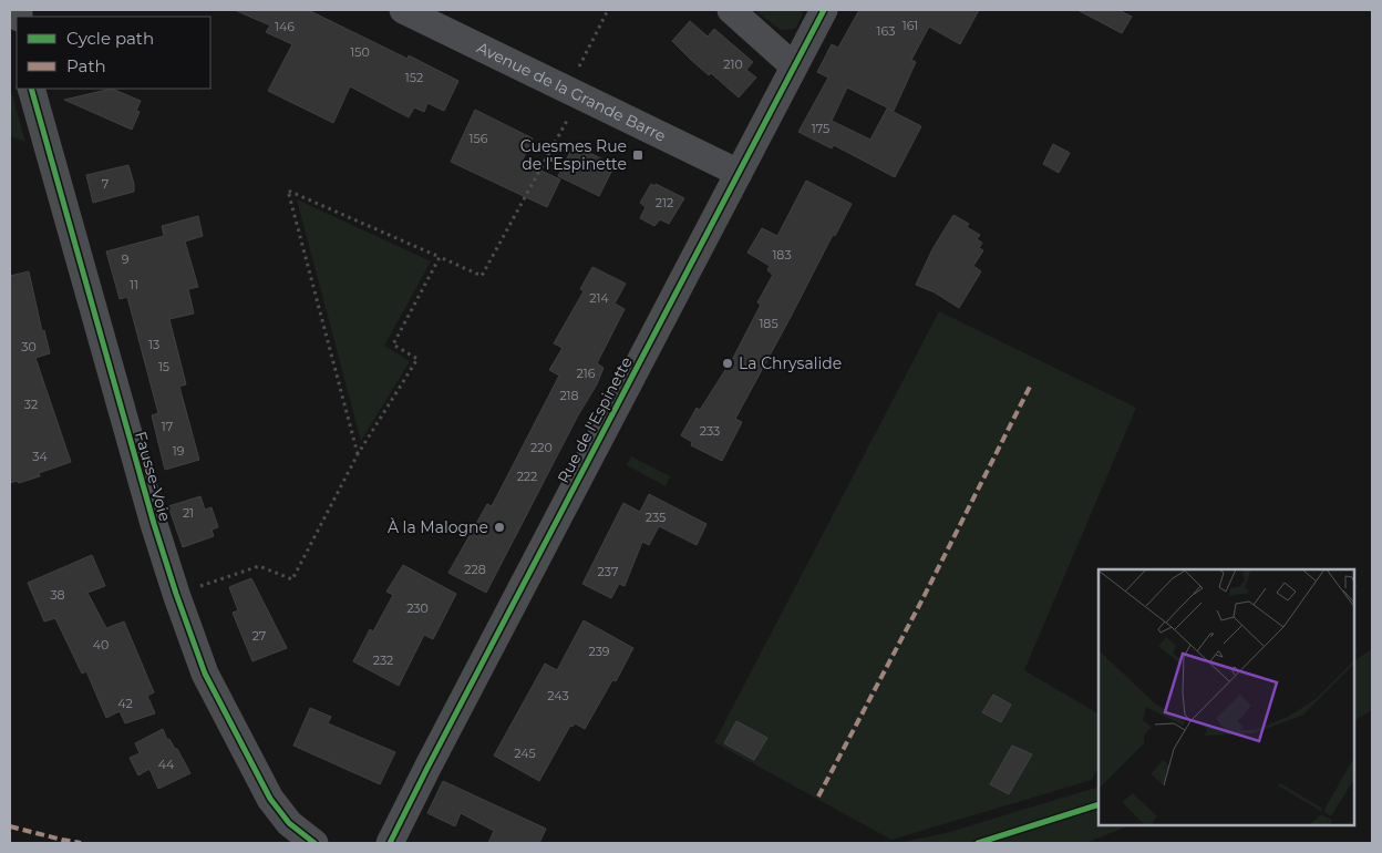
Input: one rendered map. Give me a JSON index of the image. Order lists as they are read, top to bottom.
{
  "streets": {
    "street": ["Avenue de la Grande Barre", "Rue de l'Espinette", "Fausse-Voie"]
  },
  "crossings": [
    ["Avenue de la Grande Barre", "Rue de l'Espinette"]
  ],
  "places": {
    "transit": ["Cuesmes Rue de l'Espinette"],
    "other": ["La Chrysalide", "À la Malogne"]
  },
  "house_numbers": [
    "161",
    "146",
    "163",
    "150",
    "210",
    "152",
    "175",
    "156",
    "7",
    "212",
    "183",
    "9",
    "11",
    "214",
    "185",
    "13",
    "30",
    "15",
    "216",
    "218",
    "32",
    "17",
    "233",
    "220",
    "19",
    "34",
    "222",
    "21",
    "235",
    "228",
    "237",
    "38",
    "230",
    "27",
    "40",
    "239",
    "232",
    "243",
    "42",
    "245",
    "44"
  ],
  "legend": ["Cycle path", "Path"]
}
